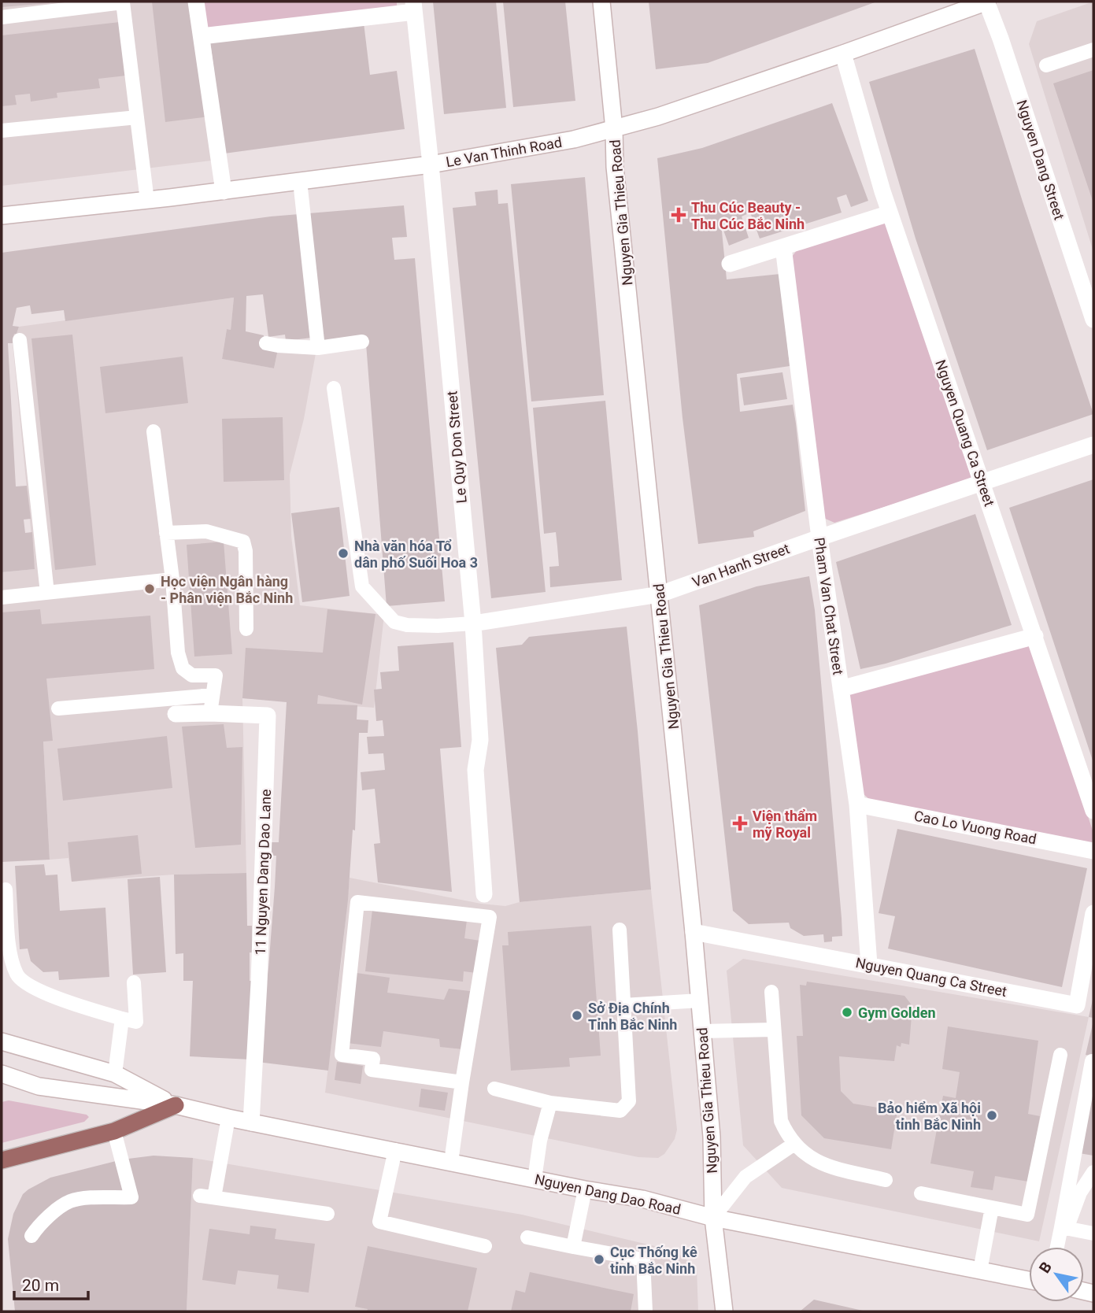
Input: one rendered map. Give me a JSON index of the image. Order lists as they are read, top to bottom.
{
  "streets": {
    "street": [
      "Le Van Thinh Road",
      "Nguyen Dang Street",
      "Nguyen Gia Thieu Road",
      "Nguyen Quang Ca Street",
      "Le Quy Don Street",
      "Van Hanh Street",
      "Pham Van Chat Street",
      "Cao Lo Vuong Road",
      "11 Nguyen Dang Dao Lane",
      "Nguyen Dang Dao Road"
    ]
  },
  "crossings": [
    ["Le Van Thinh Road", "Nguyen Dang Street"],
    ["Le Van Thinh Road", "Nguyen Gia Thieu Road"],
    ["Le Van Thinh Road", "Nguyen Quang Ca Street"],
    ["Le Van Thinh Road", "Le Quy Don Street"],
    ["Nguyen Gia Thieu Road", "Nguyen Quang Ca Street"],
    ["Nguyen Gia Thieu Road", "Van Hanh Street"],
    ["Nguyen Gia Thieu Road", "Nguyen Dang Dao Road"],
    ["Nguyen Quang Ca Street", "Van Hanh Street"],
    ["Nguyen Quang Ca Street", "Pham Van Chat Street"],
    ["Le Quy Don Street", "Van Hanh Street"],
    ["Van Hanh Street", "Pham Van Chat Street"],
    ["Pham Van Chat Street", "Cao Lo Vuong Road"],
    ["11 Nguyen Dang Dao Lane", "Nguyen Dang Dao Road"]
  ],
  "places": {
    "health": ["Thu Cúc Beauty - Thu Cúc Bắc Ninh", "Viện thẩm mỹ Royal"],
    "other": [
      "Nhà văn hóa Tổ dân phố Suối Hoa 3",
      "Học viện Ngân hàng - Phân viện Bắc Ninh",
      "Gym Golden",
      "Sở Địa Chính Tỉnh Bắc Ninh",
      "Bảo hiểm Xã hội tỉnh Bắc Ninh",
      "Cục Thống kê tỉnh Bắc Ninh"
    ]
  },
  "scale_bar": "20 m",
  "north": "top left"
}
